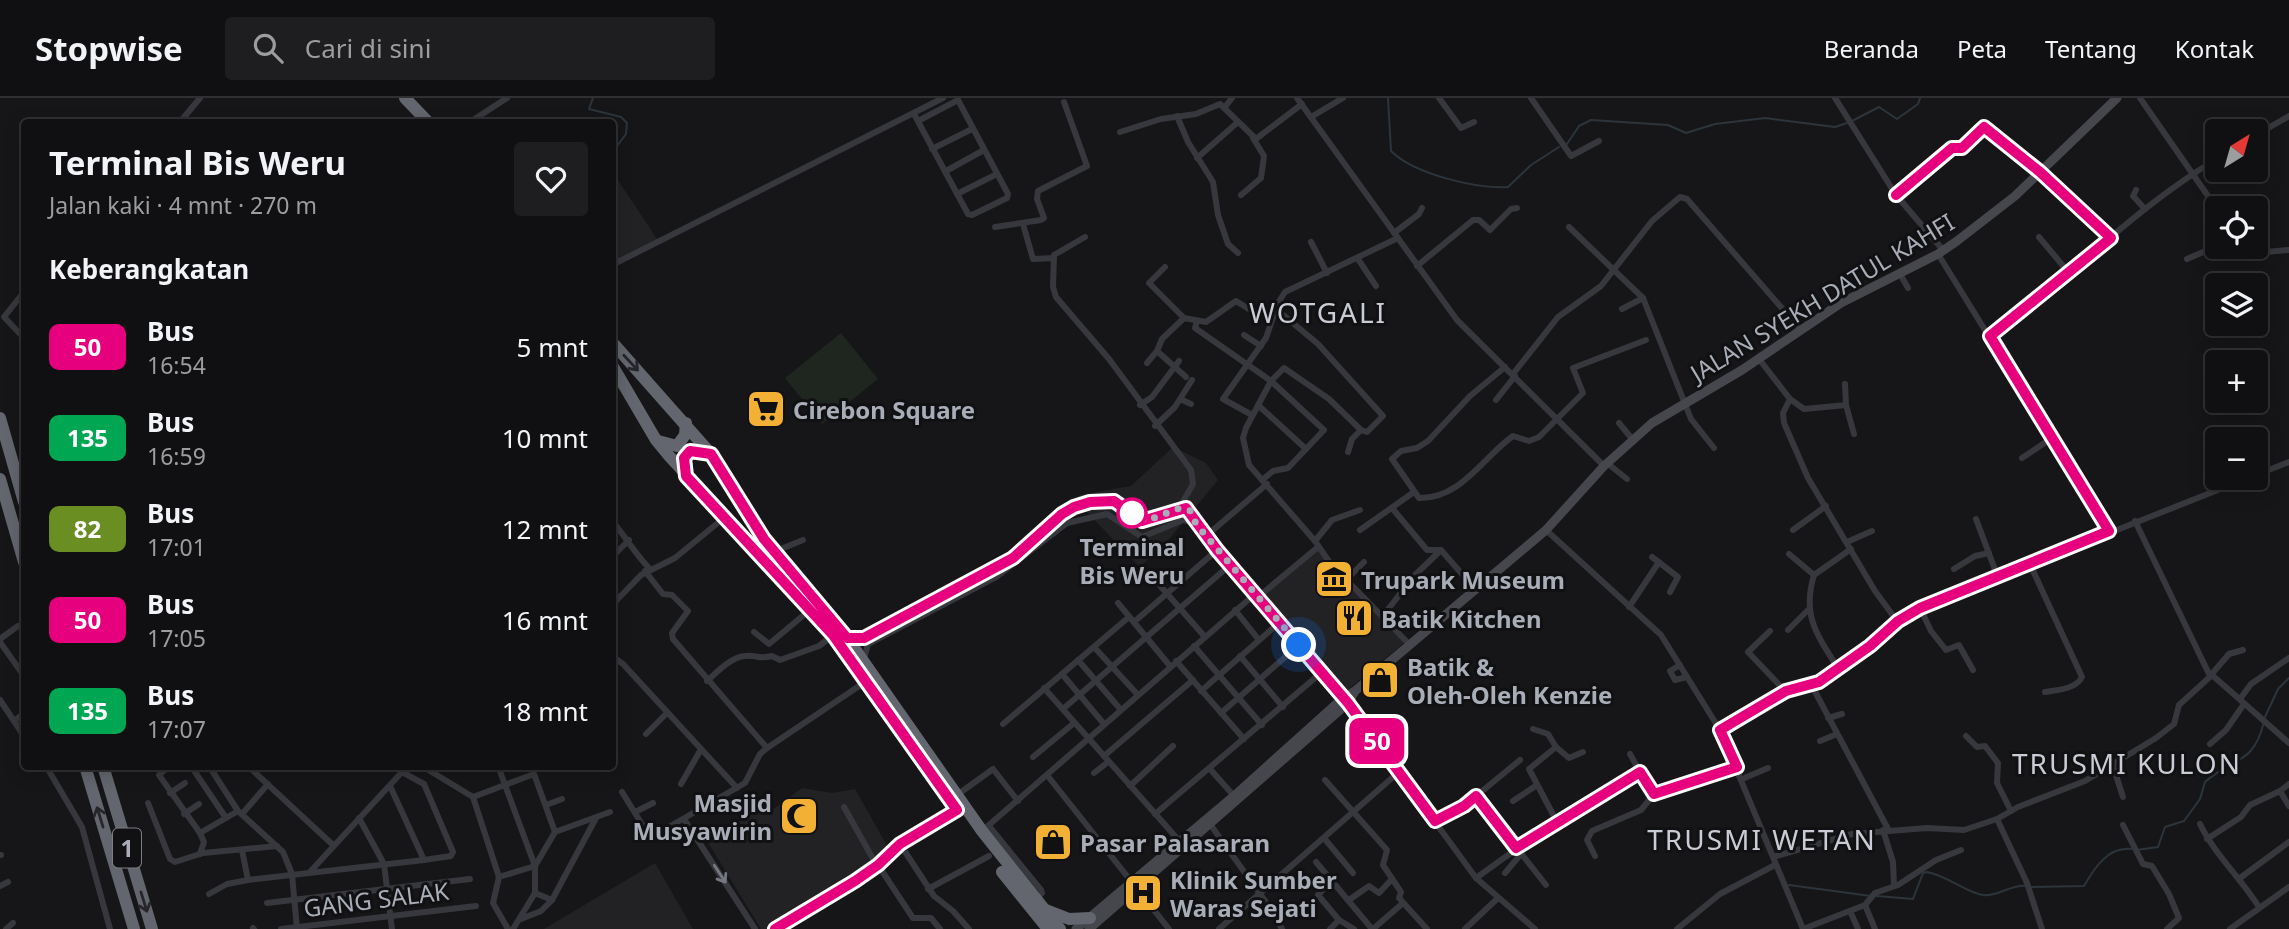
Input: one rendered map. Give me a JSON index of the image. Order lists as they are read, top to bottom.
{
  "streets": {
    "highway": ["1"],
    "street": ["JALAN SYEKH DATUL KAHFI", "GANG SALAK"]
  },
  "districts": ["WOTGALI", "TRUSMI KULON", "TRUSMI WETAN"],
  "places": {
    "supermarket": ["Cirebon Square"],
    "other": ["Terminal Bis Weru"],
    "museum": ["Trupark Museum"],
    "restaurant": ["Batik Kitchen"],
    "shop": ["Batik & Oleh-Oleh Kenzie", "Pasar Palasaran"],
    "mosque": ["Masjid Musyawirin"],
    "hospital": ["Klinik Sumber Waras Sejati"]
  },
  "lines": ["bus line 50"],
  "north": "top right",
  "page": {
    "header": "Stopwise",
    "search": "Cari di sini",
    "nav": [
      "Beranda",
      "Peta",
      "Tentang",
      "Kontak"
    ],
    "on_map": "50",
    "map_buttons": ["+", "−"],
    "heading": [
      ["Terminal Bis Weru", "Jalan kaki · 4 mnt · 270 m"],
      "Keberangkatan"
    ],
    "list": [
      {
        "mark": "50",
        "name": "Bus",
        "note": "16:54",
        "value": "5 mnt"
      },
      {
        "mark": "135",
        "name": "Bus",
        "note": "16:59",
        "value": "10 mnt"
      },
      {
        "mark": "82",
        "name": "Bus",
        "note": "17:01",
        "value": "12 mnt"
      },
      {
        "mark": "50",
        "name": "Bus",
        "note": "17:05",
        "value": "16 mnt"
      },
      {
        "mark": "135",
        "name": "Bus",
        "note": "17:07",
        "value": "18 mnt"
      }
    ]
  }
}
